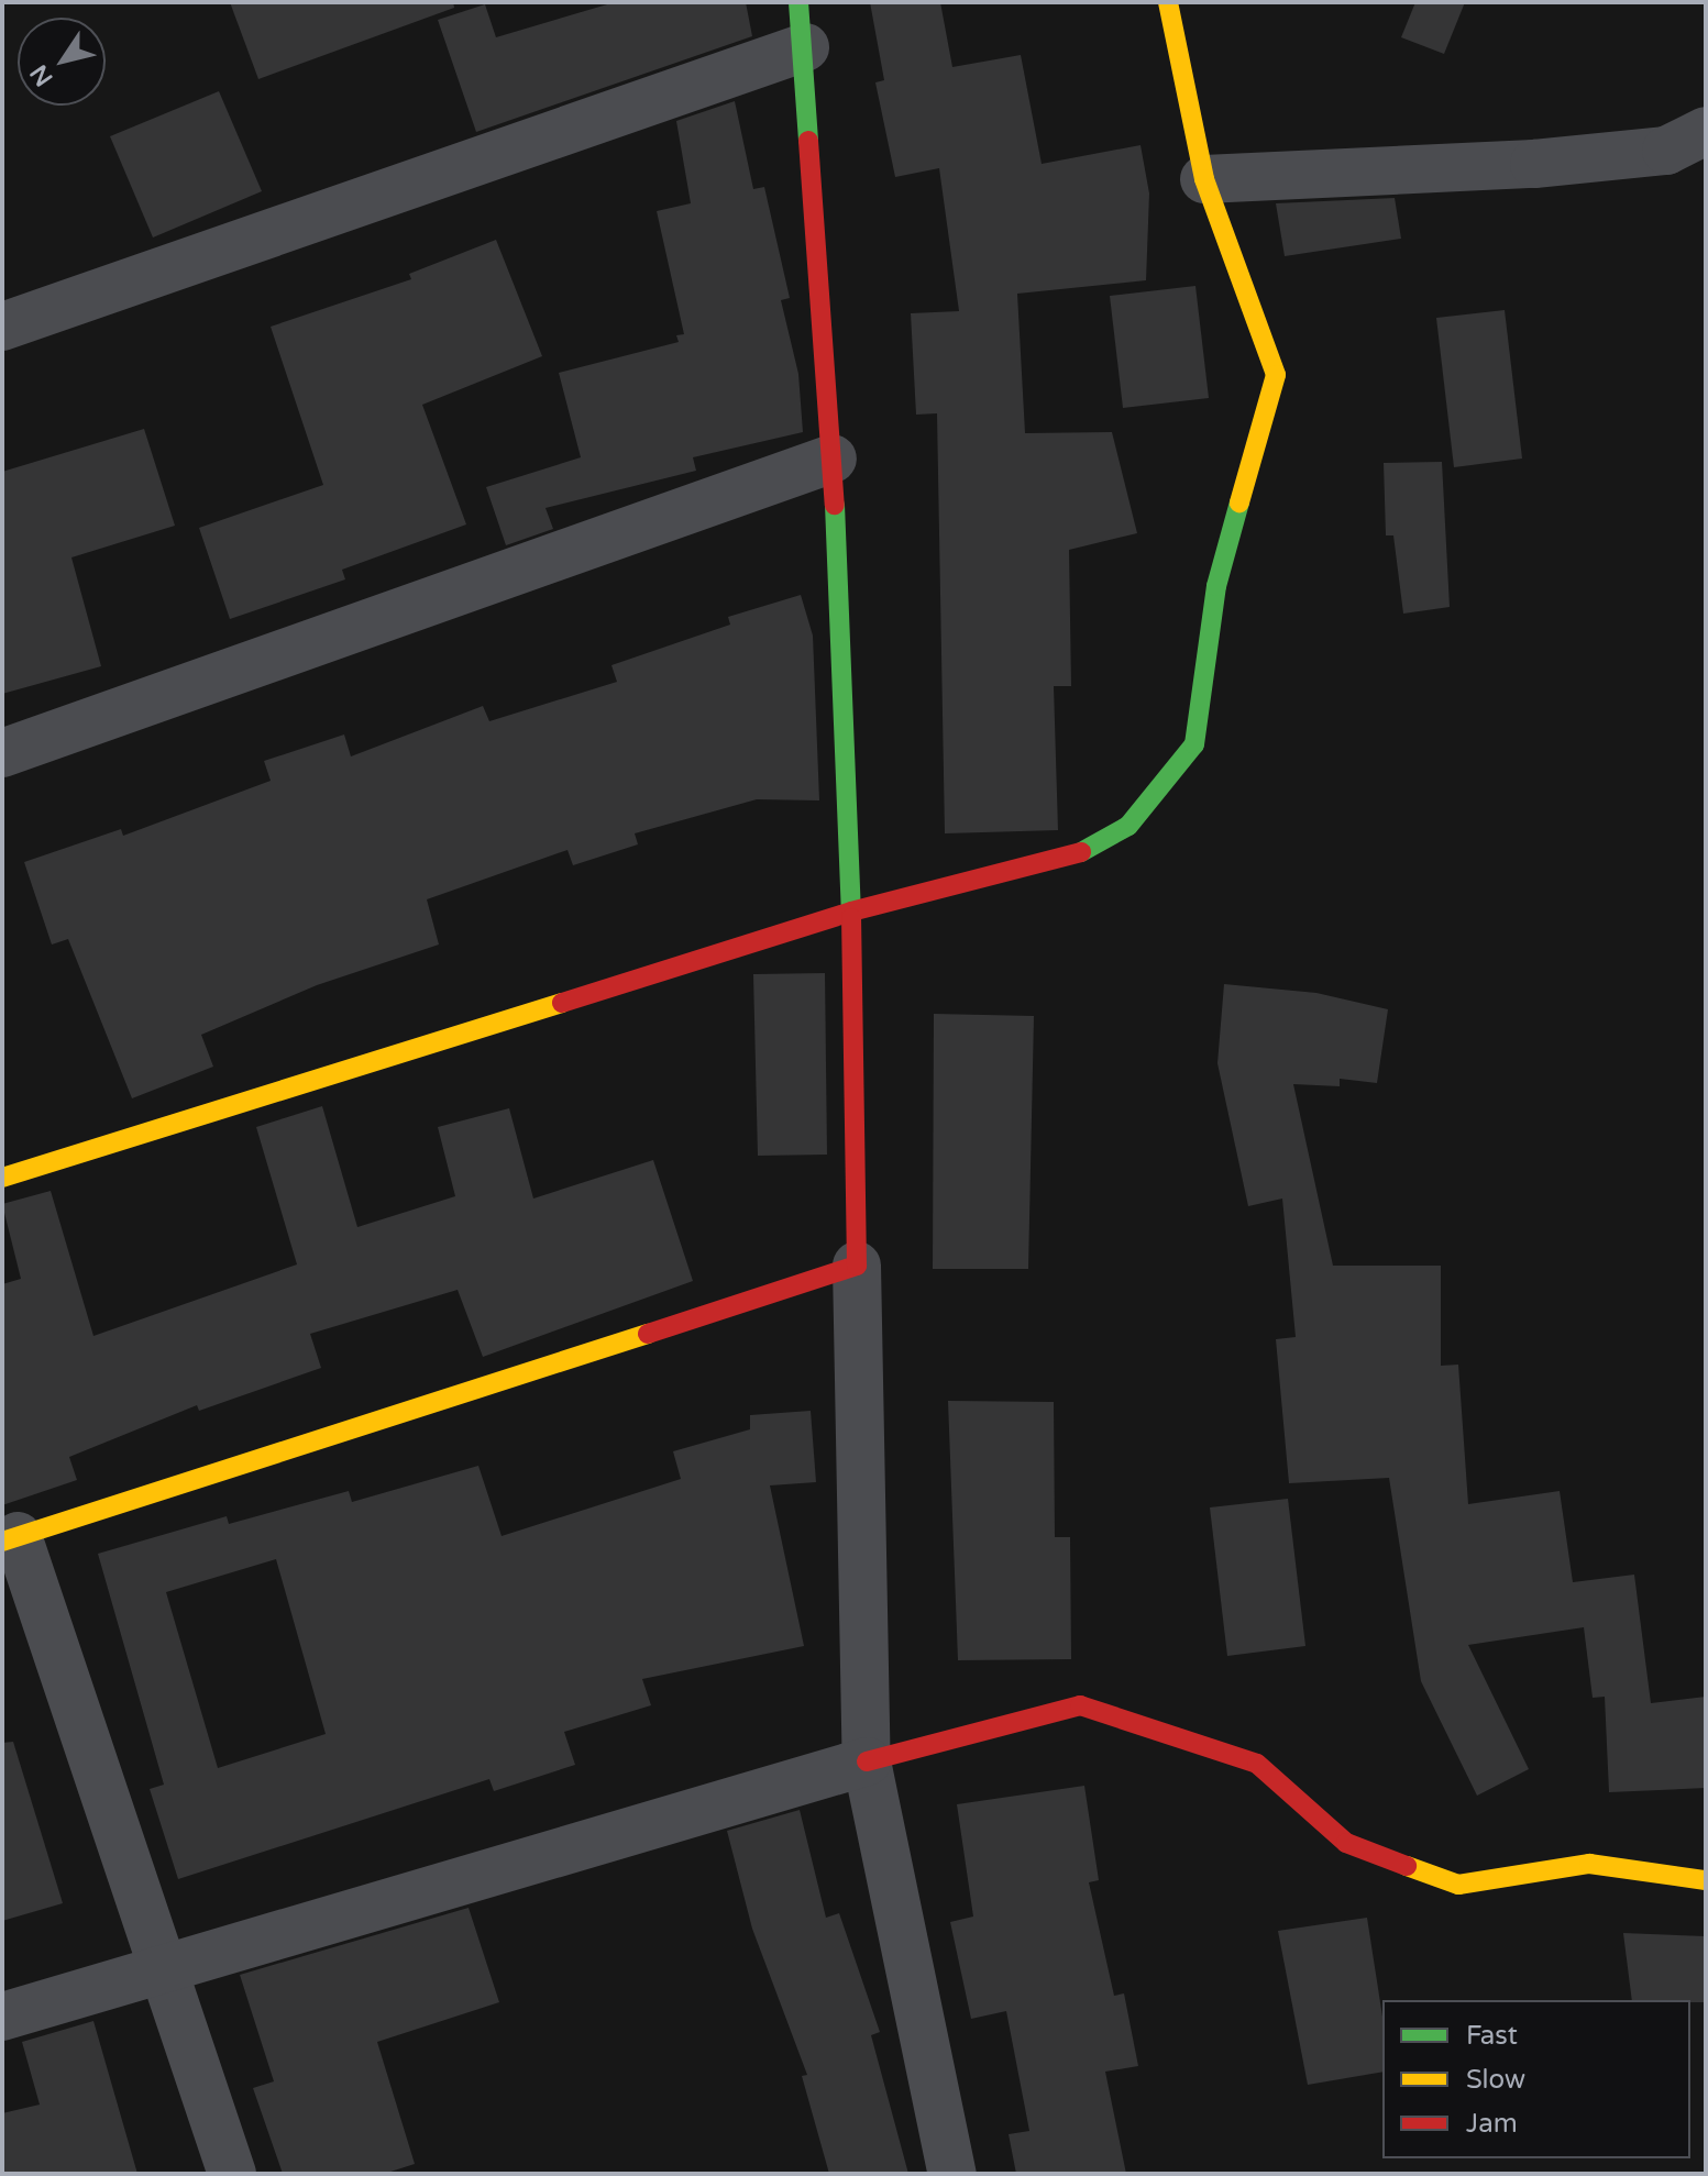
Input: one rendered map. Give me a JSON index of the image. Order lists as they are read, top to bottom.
{
  "legend": ["Fast", "Slow", "Jam"],
  "north": "bottom left"
}
